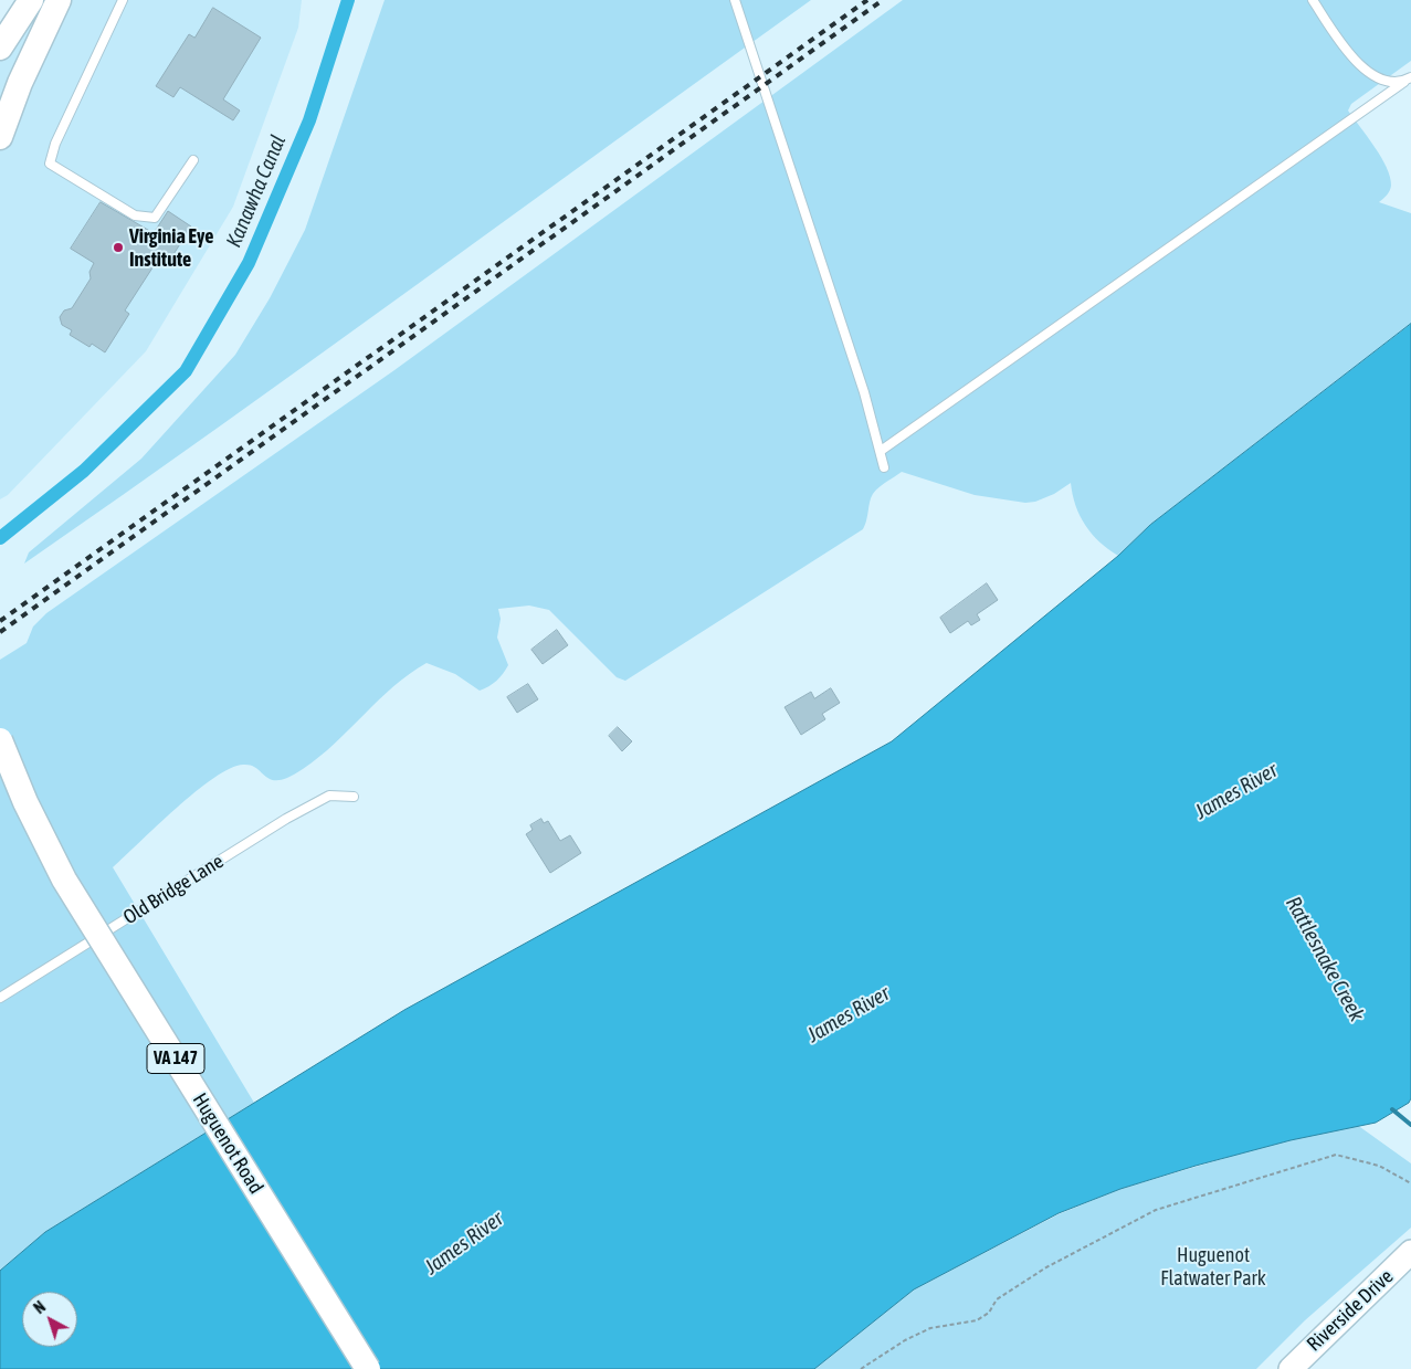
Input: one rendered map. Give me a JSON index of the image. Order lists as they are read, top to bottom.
{
  "streets": {
    "main road": ["VA 147", "Huguenot Road"],
    "street": ["Riverside Drive"],
    "lane": ["Old Bridge Lane"]
  },
  "water": ["Kanawha Canal", "James River", "Rattlesnake Creek"],
  "parks": ["Huguenot Flatwater Park"],
  "places": ["Virginia Eye Institute"],
  "north": "top left"
}
